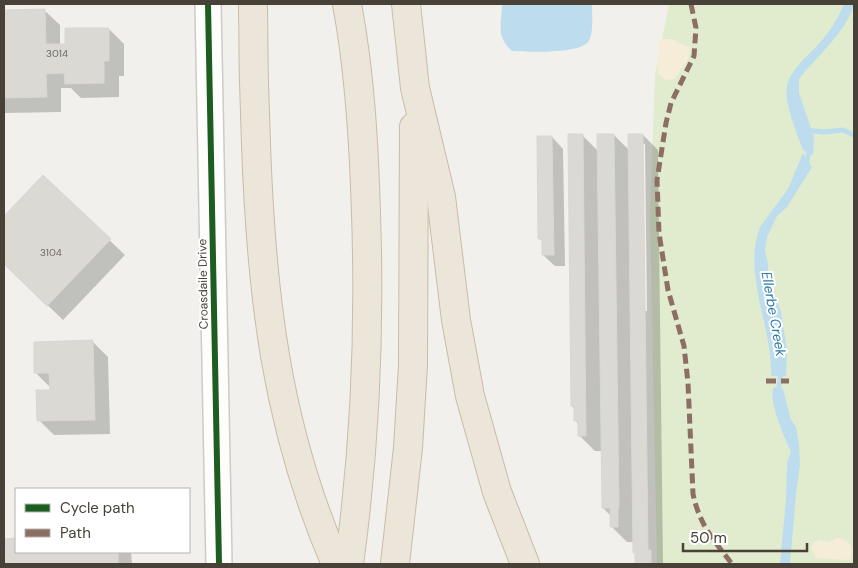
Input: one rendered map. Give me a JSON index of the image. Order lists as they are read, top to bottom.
{
  "streets": {
    "street": ["Croasdaile Drive"]
  },
  "water": ["Ellerbe Creek"],
  "house_numbers": ["3014", "3104"],
  "legend": ["Cycle path", "Path"],
  "scale_bar": "50 m"
}
